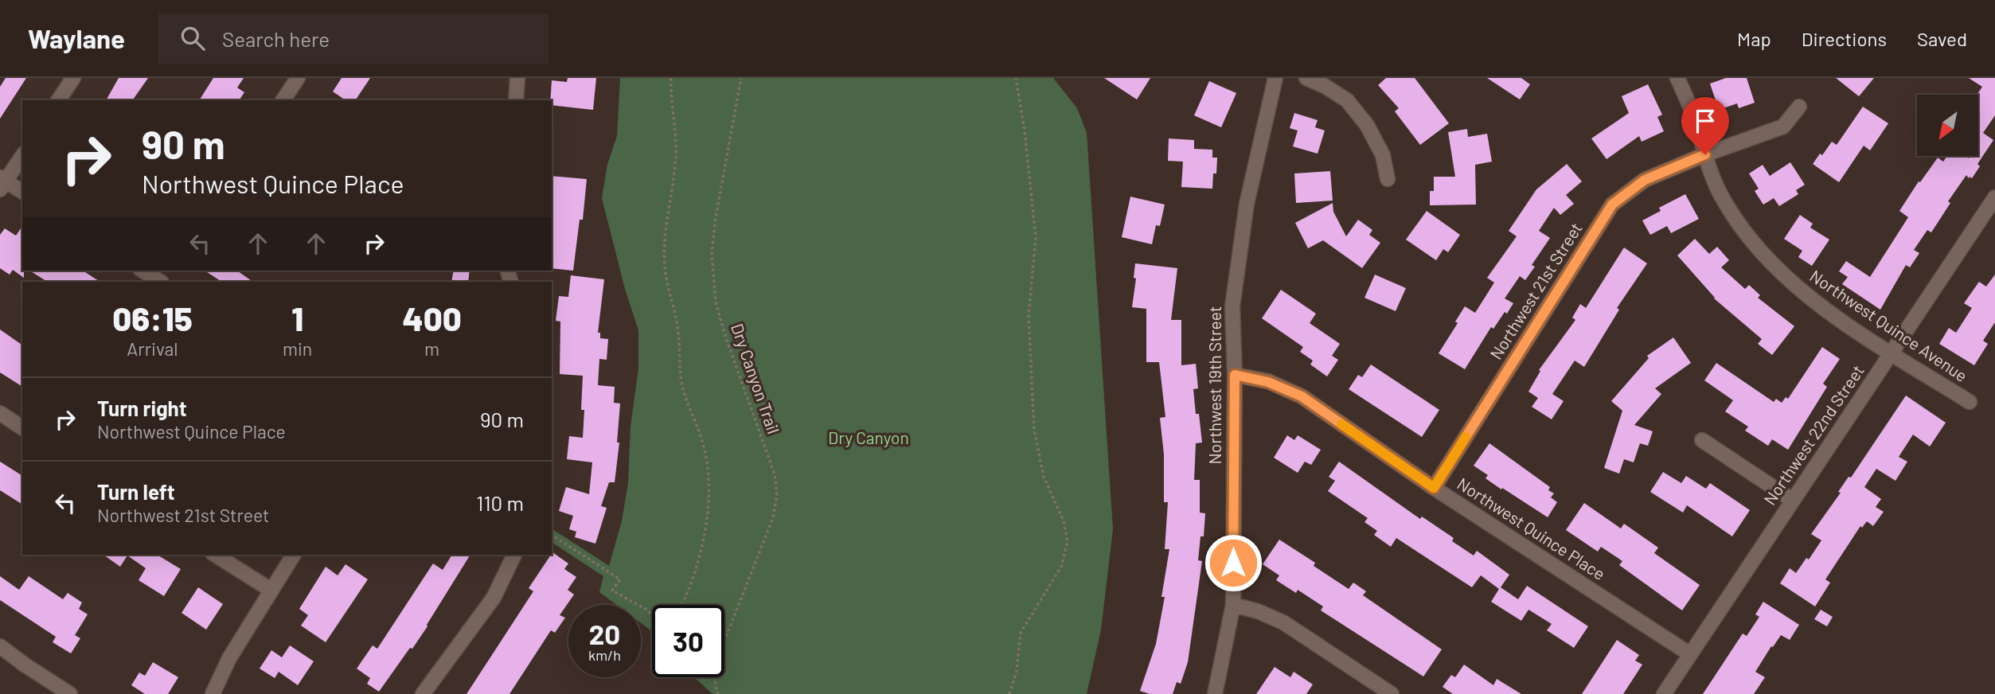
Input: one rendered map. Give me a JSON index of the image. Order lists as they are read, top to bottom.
{
  "streets": {
    "street": [
      "Northwest 21st Street",
      "Northwest Quince Avenue",
      "Northwest 19th Street",
      "Northwest 22nd Street",
      "Northwest Quince Place"
    ],
    "path": ["Dry Canyon Trail"]
  },
  "crossings": [
    ["Northwest 21st Street", "Northwest Quince Avenue"],
    ["Northwest 21st Street", "Northwest Quince Place"],
    ["Northwest Quince Avenue", "Northwest 22nd Street"],
    ["Northwest 19th Street", "Northwest Quince Place"],
    ["Northwest 22nd Street", "Northwest Quince Place"]
  ],
  "parks": ["Dry Canyon"],
  "north": "bottom left",
  "page": {
    "header": "Waylane",
    "search": "Search here",
    "nav": ["Map", "Directions", "Saved"],
    "turn": ["90 m", "Northwest Quince Place"],
    "eta": [
      "06:15",
      "Arrival",
      "1",
      "min",
      "400",
      "m"
    ],
    "list": [
      {
        "name": "Turn right",
        "note": "Northwest Quince Place",
        "value": "90 m"
      },
      {
        "name": "Turn left",
        "note": "Northwest 21st Street",
        "value": "110 m"
      }
    ],
    "speed": "20 km/h",
    "limit": "30"
  }
}
